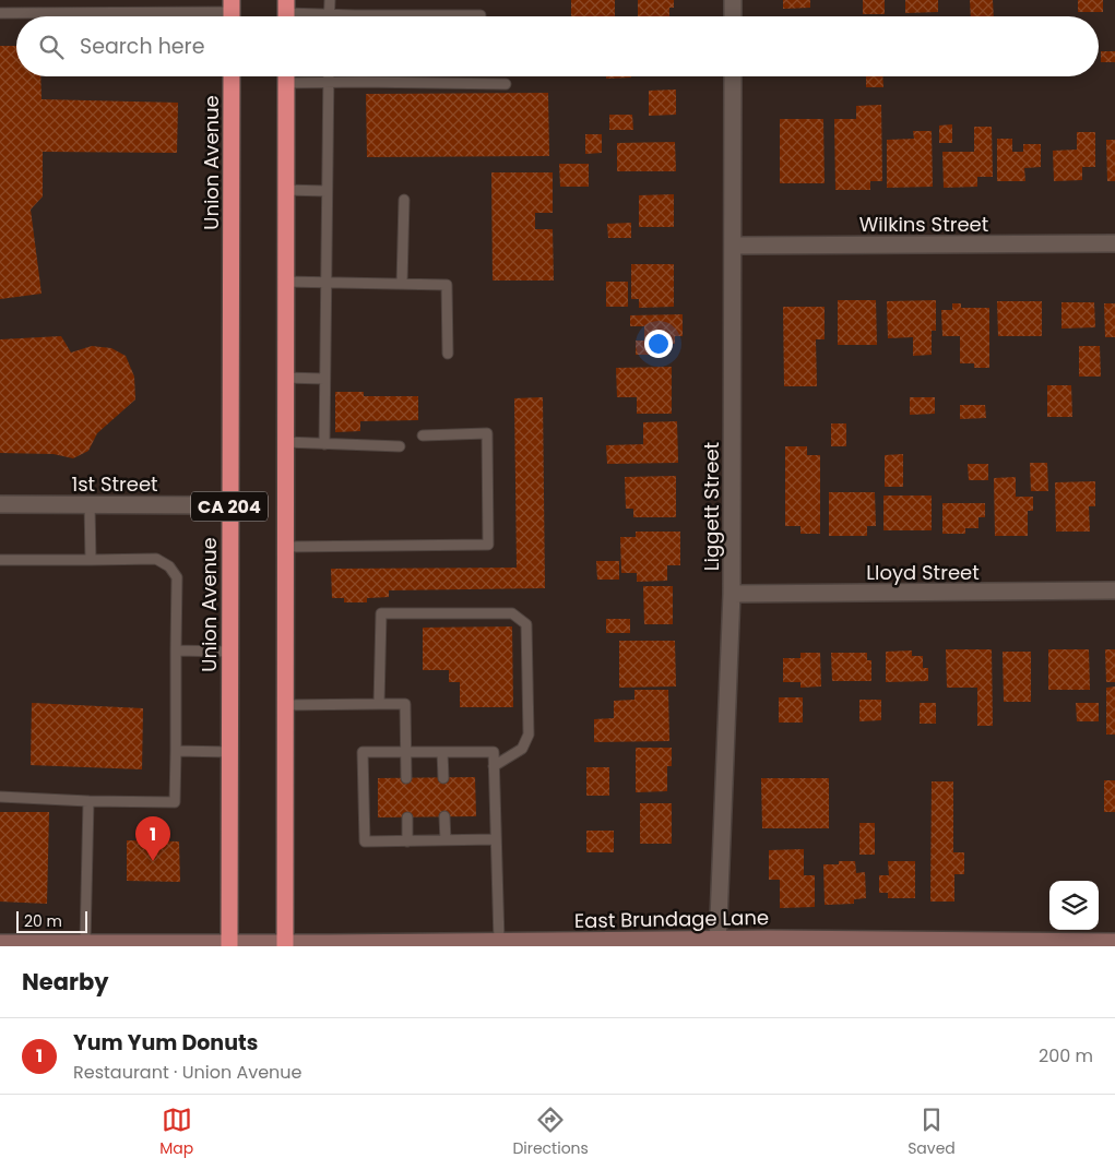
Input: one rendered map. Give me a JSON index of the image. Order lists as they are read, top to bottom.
{
  "streets": {
    "highway": ["Union Avenue", "CA 204"],
    "main road": ["East Brundage Lane"],
    "street": [
      "Wilkins Street",
      "1st Street",
      "Liggett Street",
      "Lloyd Street"
    ]
  },
  "crossings": [
    ["Union Avenue", "1st Street"],
    ["Union Avenue", "East Brundage Lane"],
    ["Wilkins Street", "Liggett Street"],
    ["CA 204", "East Brundage Lane"],
    ["Liggett Street", "Lloyd Street"],
    ["Liggett Street", "East Brundage Lane"]
  ],
  "scale_bar": "20 m",
  "page": {
    "search": "Search here",
    "pins": "1",
    "scale": "20 m",
    "heading": "Nearby",
    "list": [
      {
        "mark": "1",
        "name": "Yum Yum Donuts",
        "note": "Restaurant · Union Avenue",
        "value": "200 m"
      }
    ],
    "nav": ["Map", "Directions", "Saved"]
  }
}
